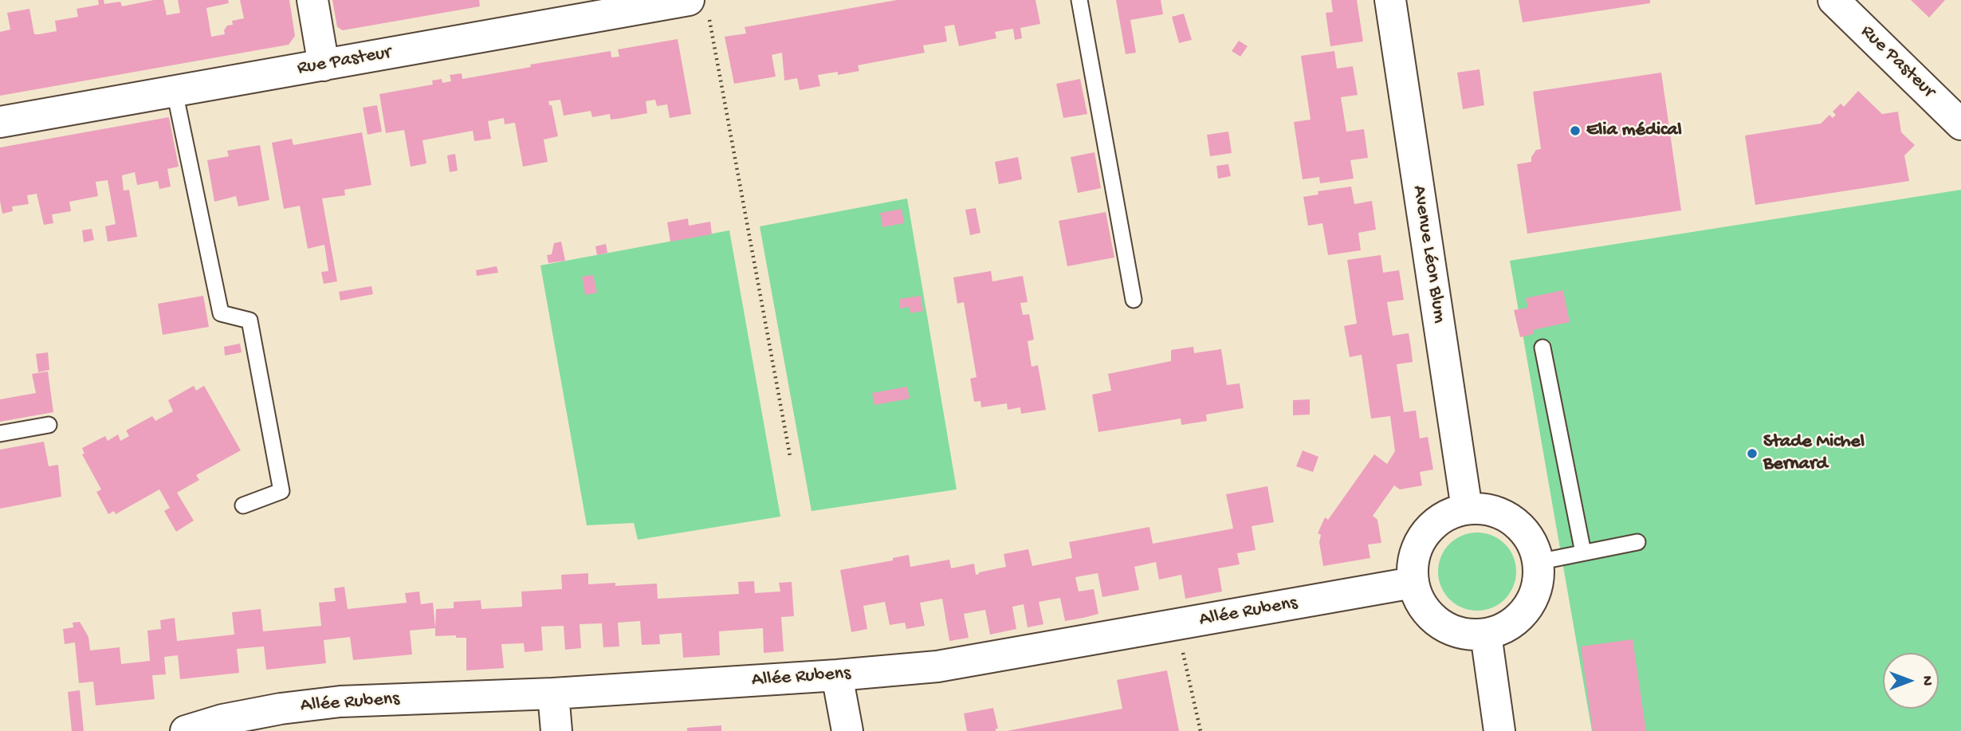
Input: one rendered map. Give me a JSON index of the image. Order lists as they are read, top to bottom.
{
  "streets": {
    "street": ["Rue Pasteur", "Avenue Léon Blum", "Allée Rubens"]
  },
  "crossings": [
    ["Avenue Léon Blum", "Allée Rubens"]
  ],
  "places": ["Elia médical", "Stade Michel Bernard"],
  "north": "right"
}
